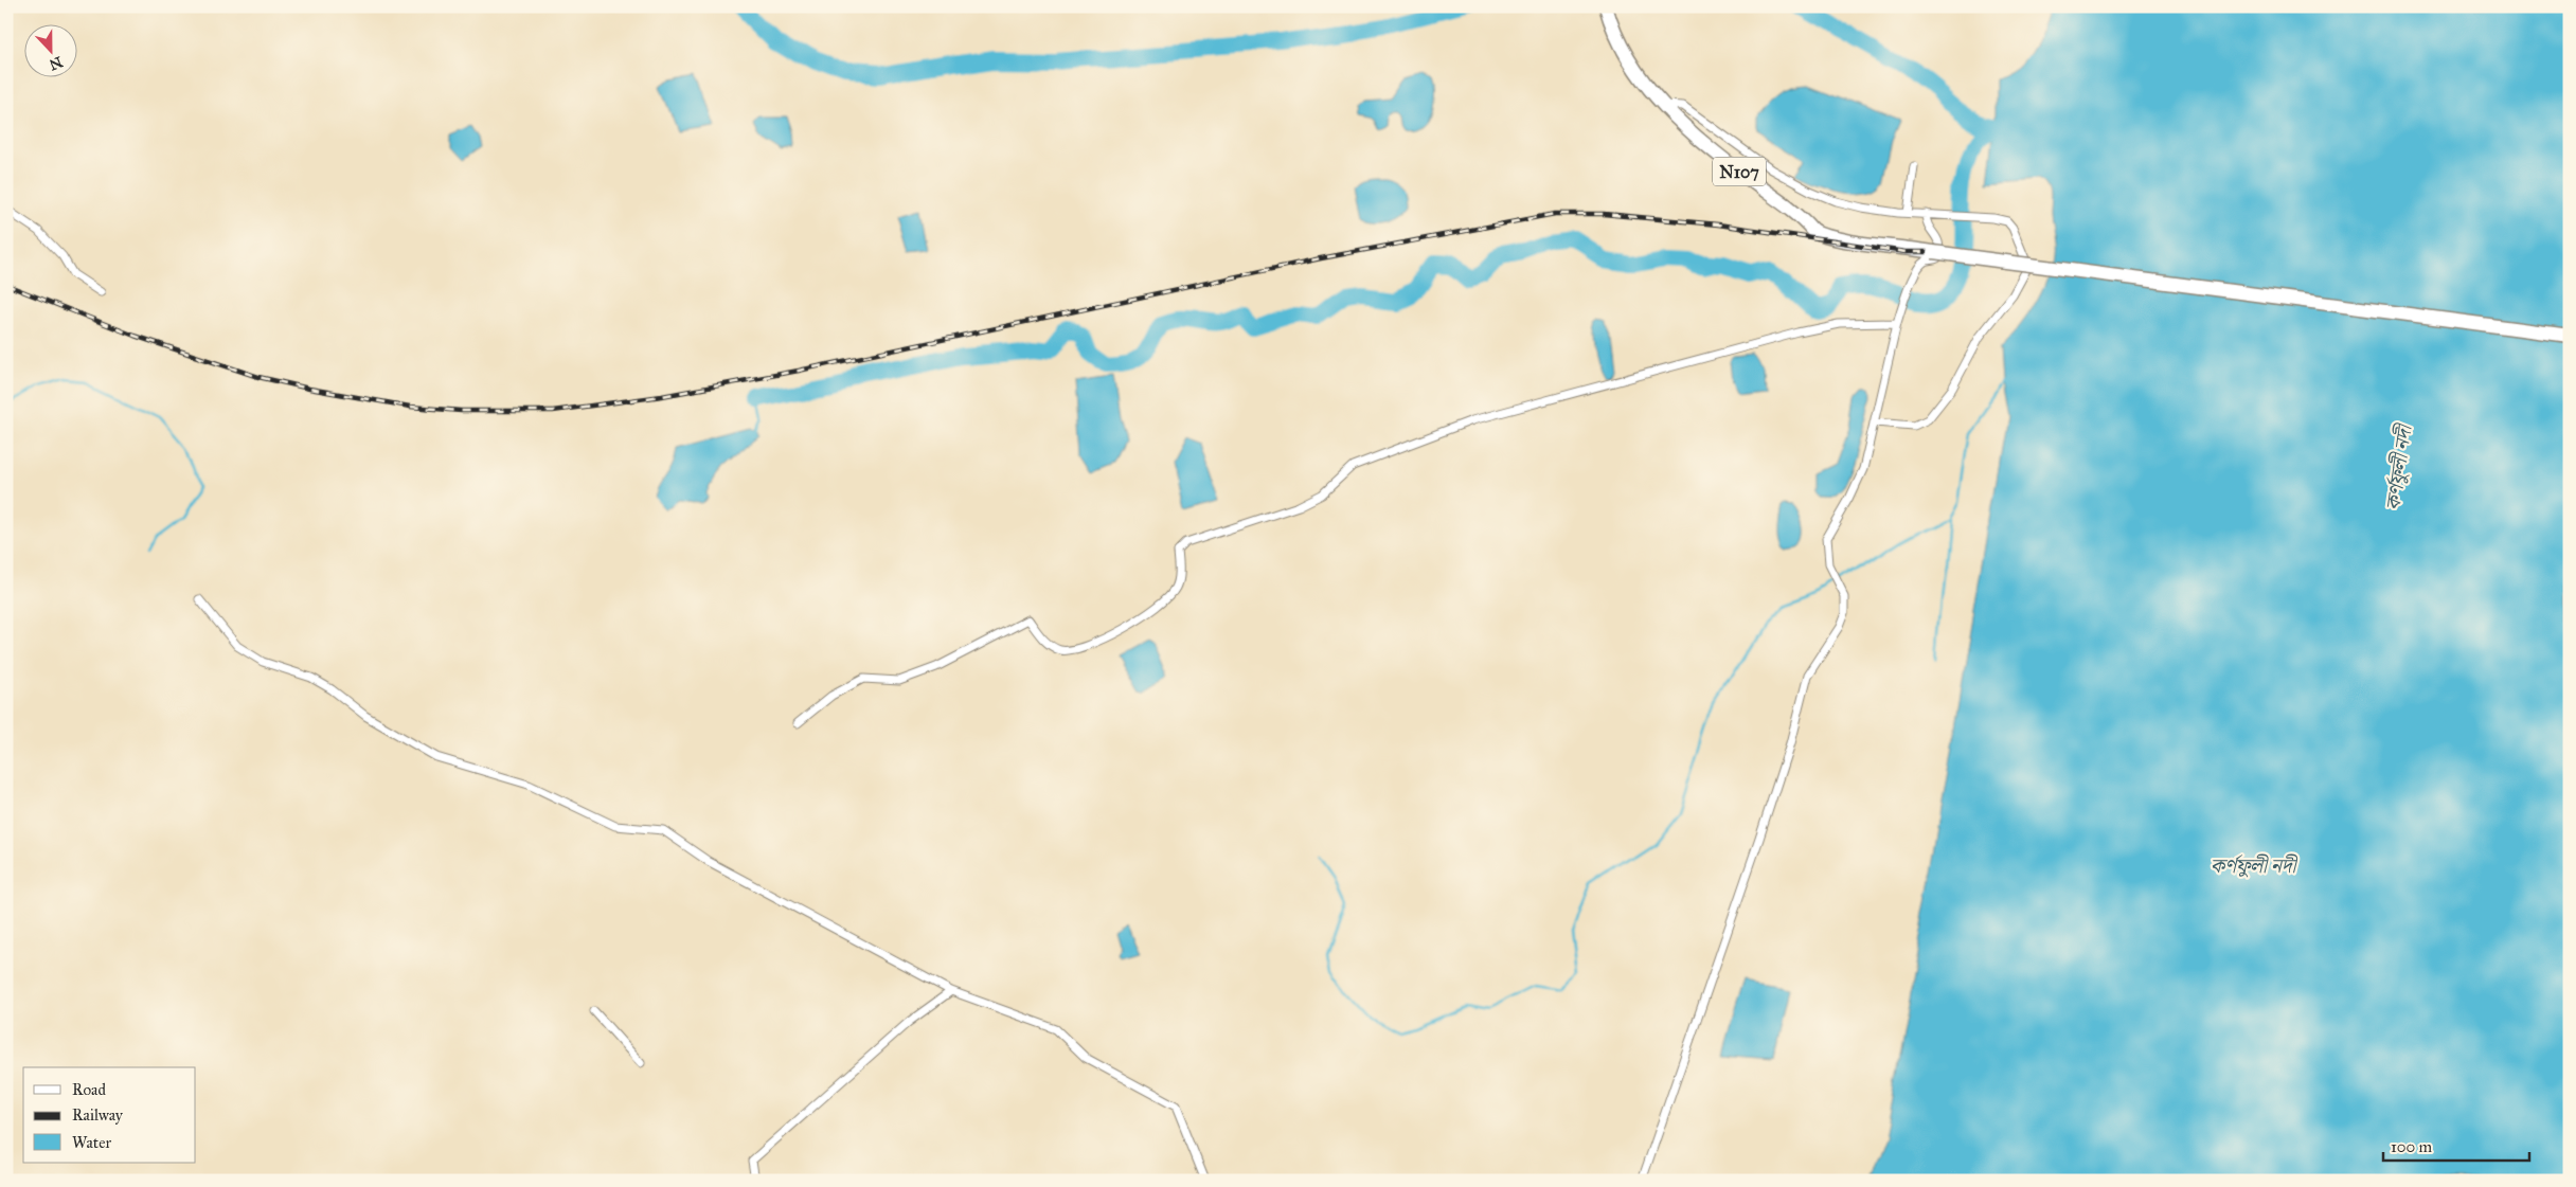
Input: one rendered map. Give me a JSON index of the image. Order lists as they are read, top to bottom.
{
  "streets": {
    "highway": ["N107"]
  },
  "water": ["কর্ণফুলী নদী"],
  "legend": ["Road", "Railway", "Water"],
  "scale_bar": "100 m",
  "north": "bottom"
}
